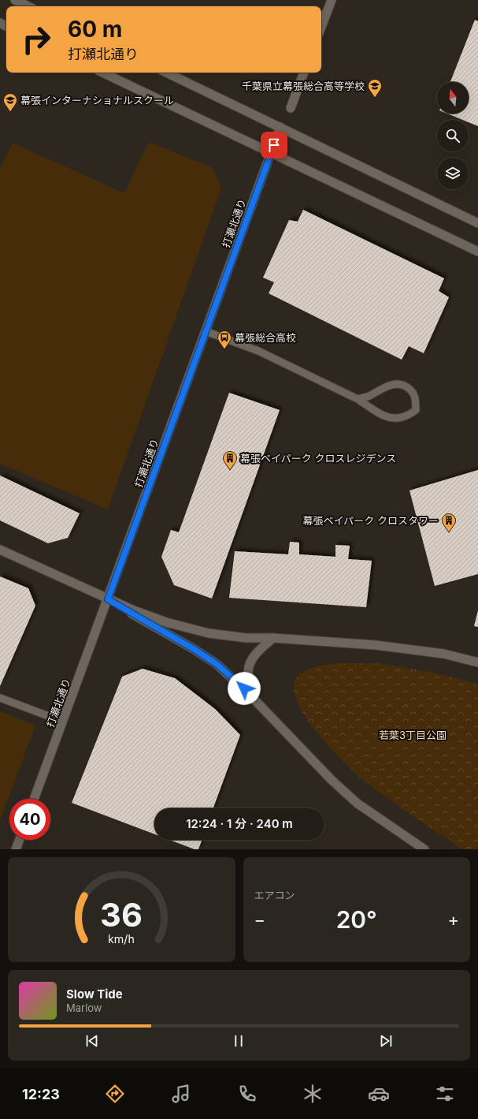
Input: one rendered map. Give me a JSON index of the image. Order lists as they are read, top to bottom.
{
  "streets": {
    "street": ["打瀬北通り"]
  },
  "parks": ["若葉3丁目公園"],
  "places": {
    "school or university": ["千葉県立幕張総合高等学校", "幕張インターナショナルスクール"],
    "bus stop": ["幕張総合高校"],
    "building": ["幕張ベイパーク クロスレジデンス", "幕張ベイパーク クロスタワー"]
  },
  "north": "top",
  "page": {
    "turn": ["60 m", "打瀬北通り"],
    "limit": "40",
    "trip": "12:24 · 1 分 · 240 m",
    "tile": "エアコン",
    "heat": ["−", "20°", "+"],
    "song": ["Slow Tide", "Marlow"],
    "tabs": "12:23",
    "gauge": ["36", "km/h"]
  }
}
